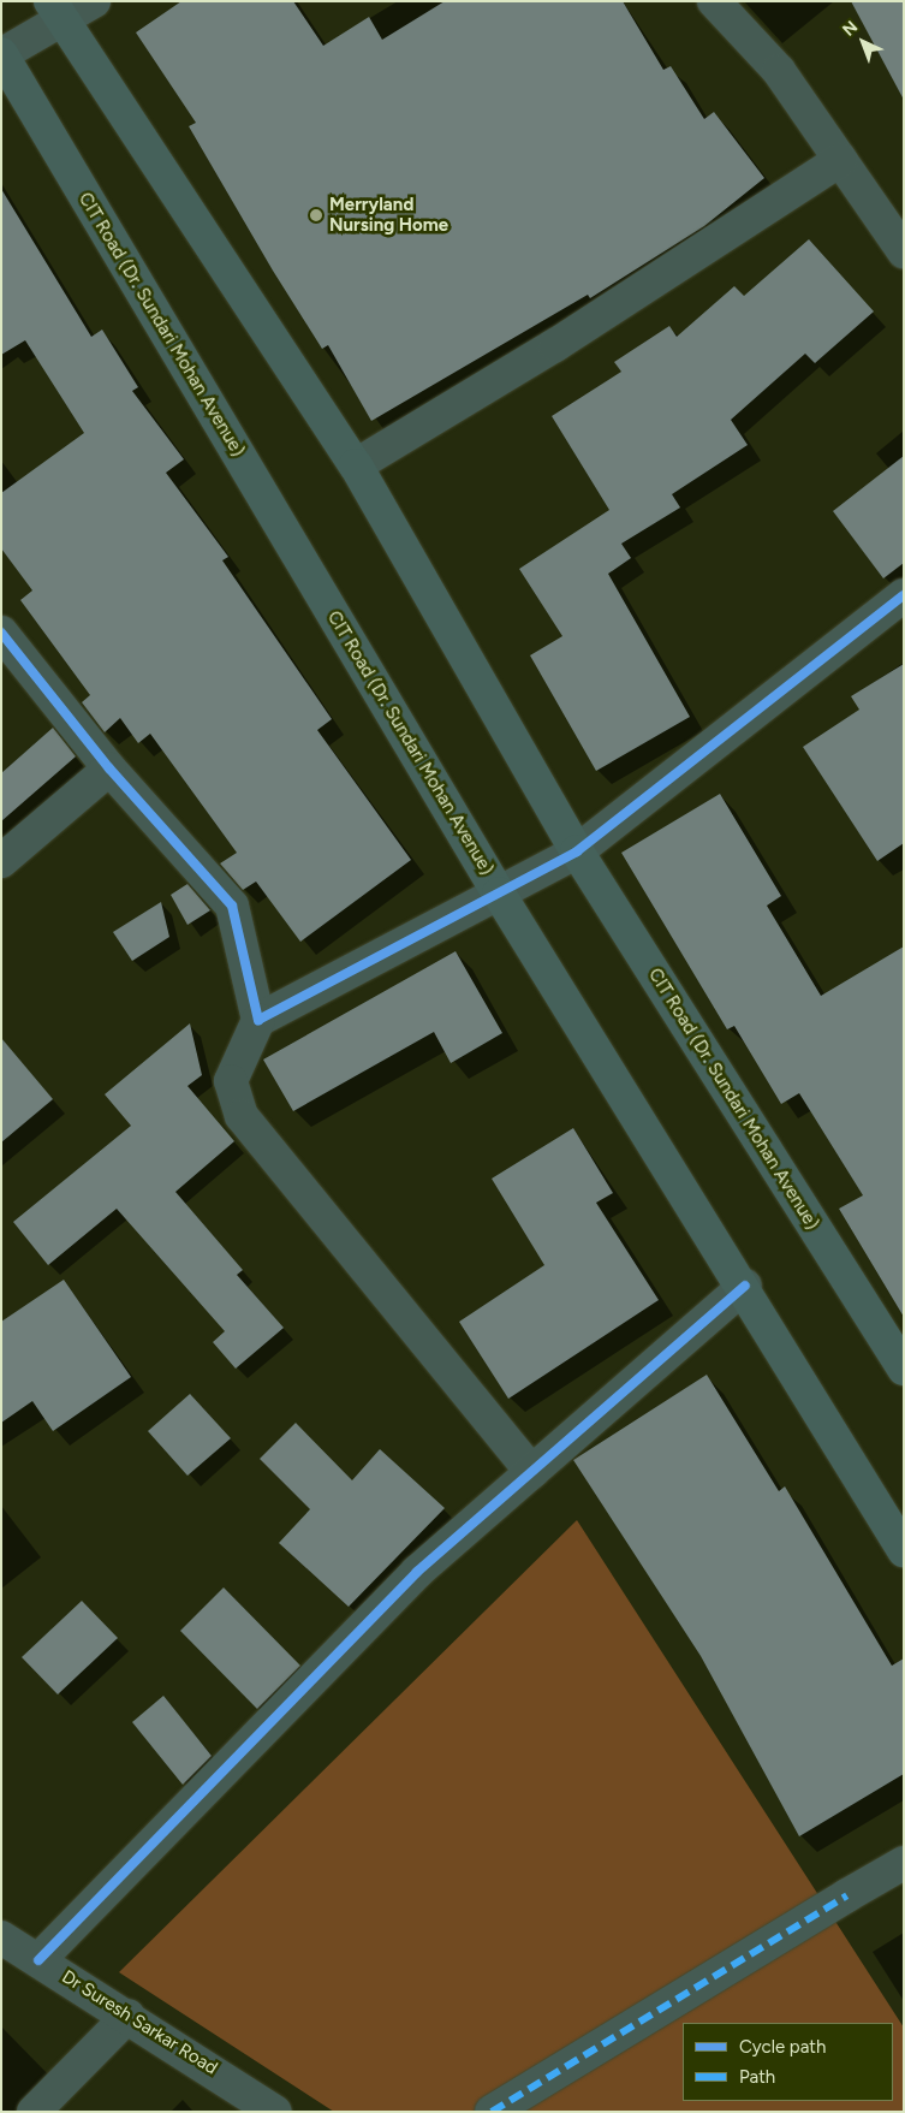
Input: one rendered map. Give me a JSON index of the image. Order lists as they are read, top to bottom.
{
  "streets": {
    "main road": ["CIT Road (Dr. Sundari Mohan Avenue)"],
    "street": ["Dr Suresh Sarkar Road"]
  },
  "places": ["Merryland Nursing Home"],
  "legend": ["Cycle path", "Path"],
  "north": "top left"
}
